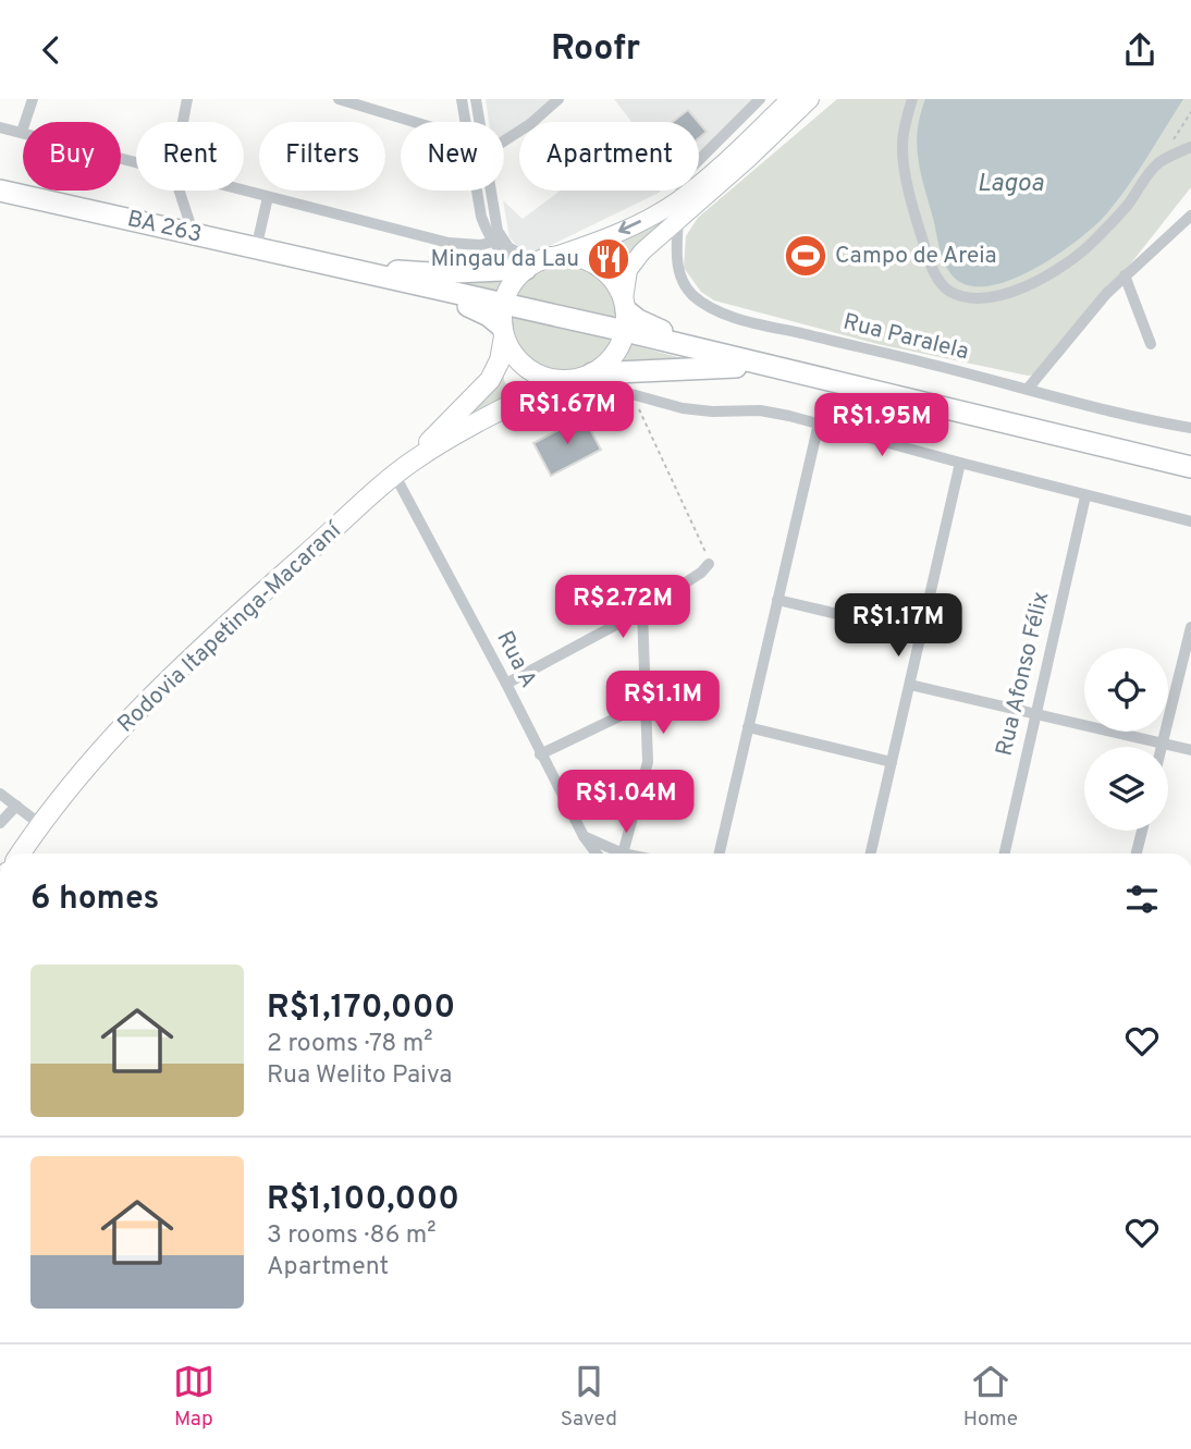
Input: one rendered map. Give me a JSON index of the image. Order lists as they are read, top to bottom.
{
  "streets": {
    "highway": ["BA 263"],
    "main road": ["Rodovia Itapetinga-Macaraní"],
    "street": ["Rua Paralela", "Rua A", "Rua Afonso Félix"]
  },
  "crossings": [
    ["Rodovia Itapetinga-Macaraní", "Rua A"]
  ],
  "water": ["Lagoa"],
  "places": {
    "sports": ["Campo de Areia"],
    "restaurant": ["Mingau da Lau"]
  },
  "page": {
    "header": "Roofr",
    "chip": [
      "Buy",
      "Rent",
      "Filters",
      "New",
      "Apartment"
    ],
    "price": [
      "R$1.67M",
      "R$1.95M",
      "R$2.72M",
      "R$1.17M",
      "R$1.1M",
      "R$1.04M"
    ],
    "heading": "6 homes",
    "list": [
      {
        "name": "R$1,170,000",
        "note": "2 rooms · 78 m² · Rua Welito Paiva"
      },
      {
        "name": "R$1,100,000",
        "note": "3 rooms · 86 m² · Apartment"
      }
    ],
    "tabs": ["Map", "Saved", "Home"]
  }
}
